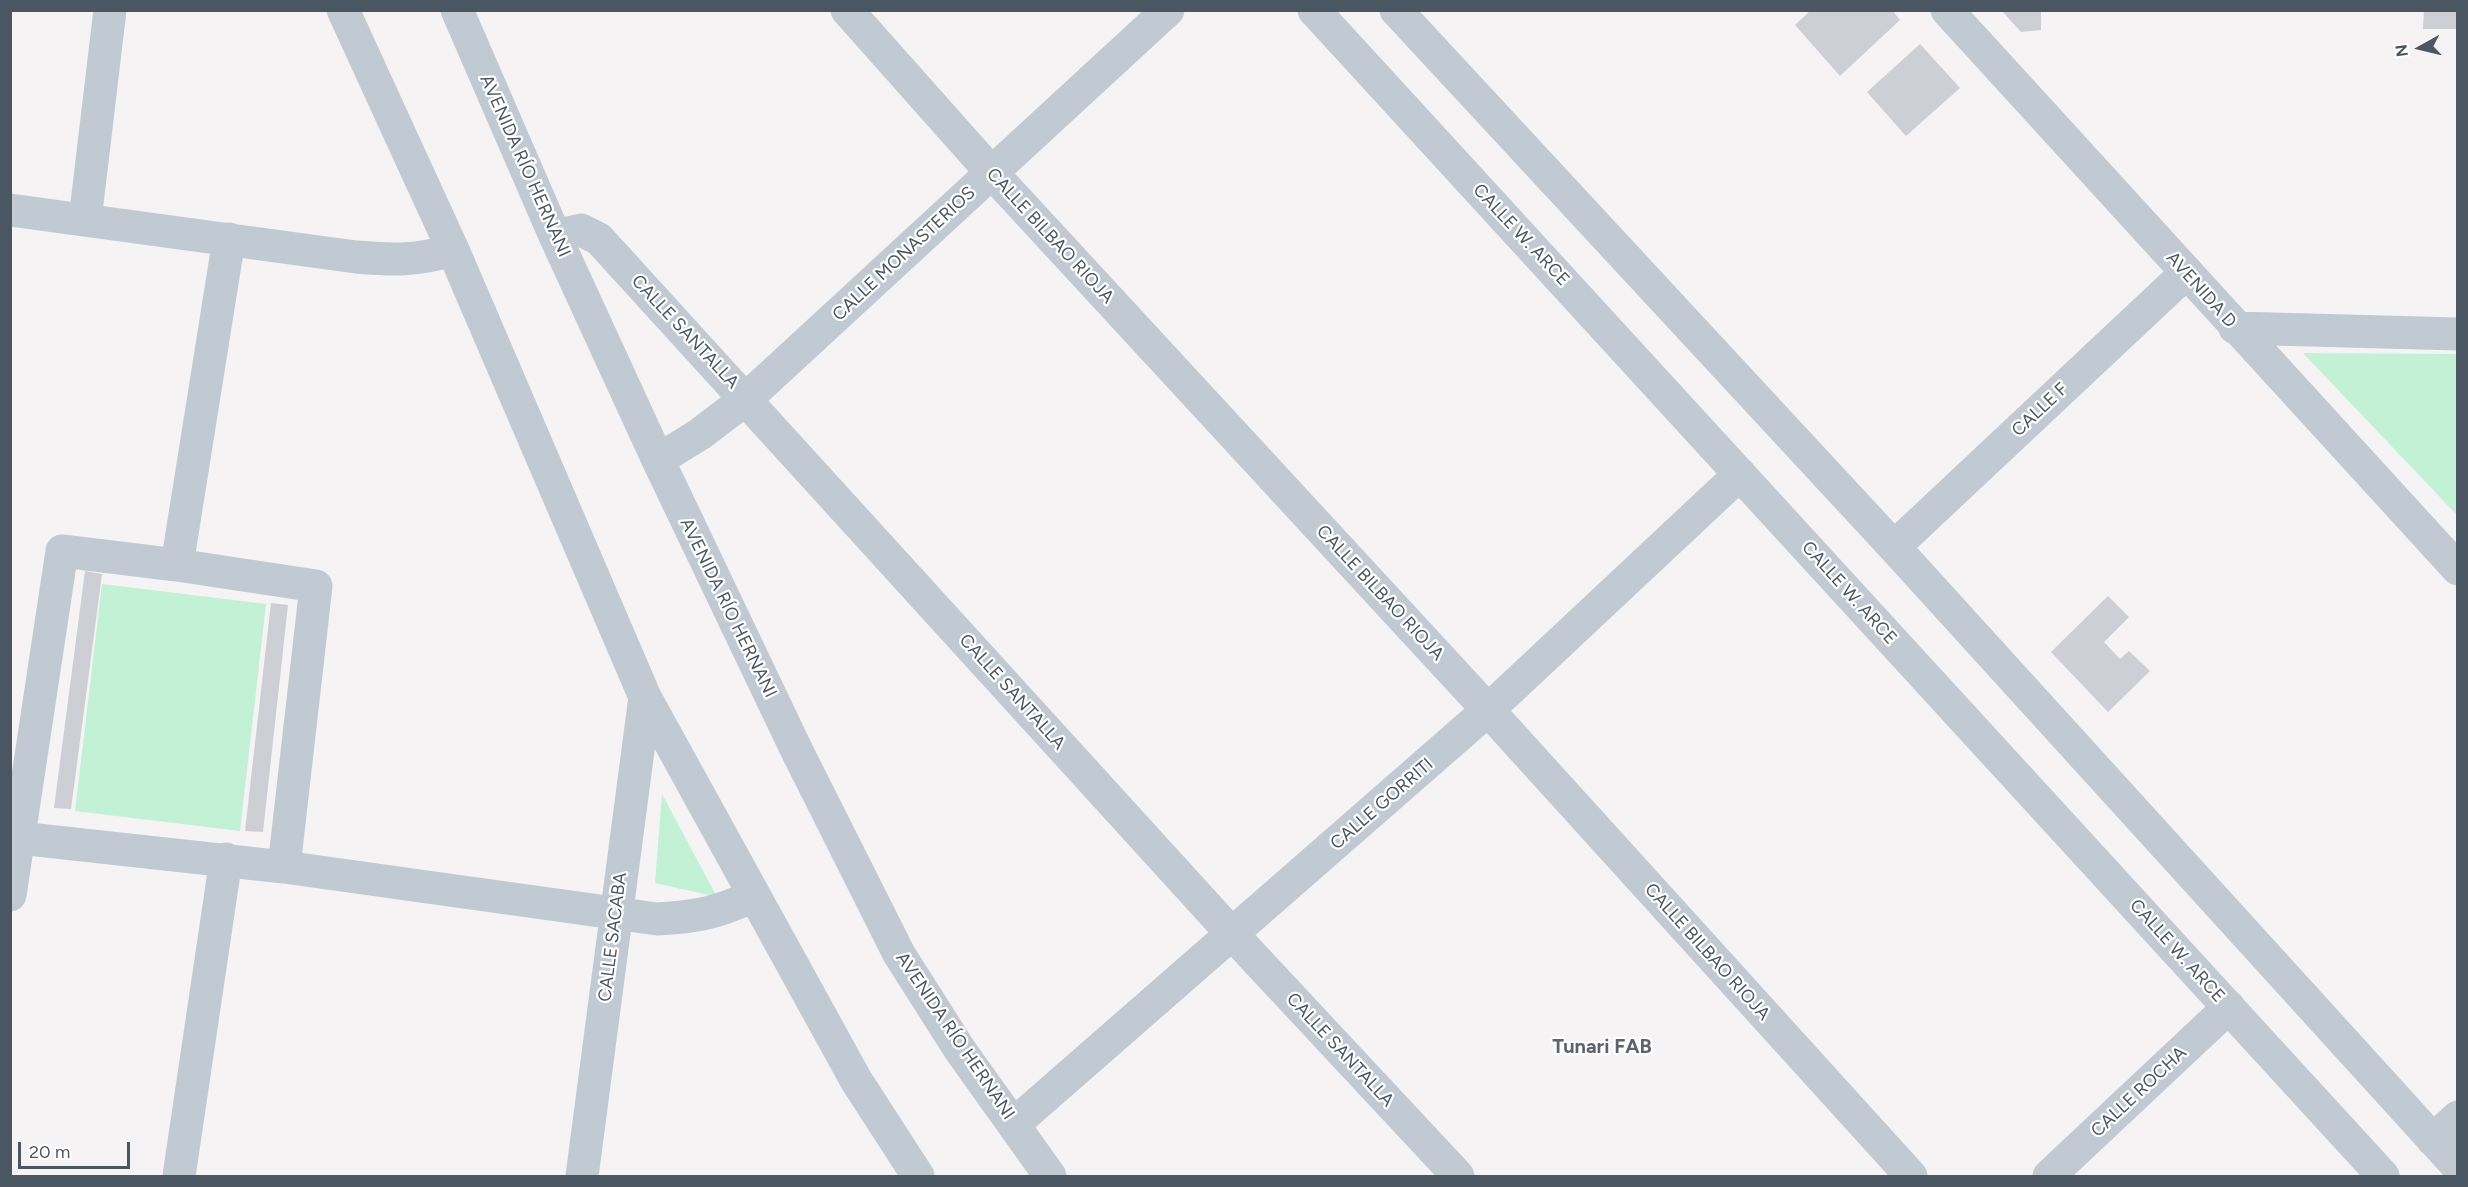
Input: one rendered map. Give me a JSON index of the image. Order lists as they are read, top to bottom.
{
  "streets": {
    "street": [
      "AVENIDA RÍO HERNANI",
      "CALLE W. ARCE",
      "CALLE BILBAO RIOJA",
      "CALLE MONASTERIOS",
      "AVENIDA D",
      "CALLE SANTALLA",
      "CALLE F",
      "CALLE GORRITI",
      "CALLE SACABA",
      "CALLE ROCHA"
    ]
  },
  "crossings": [
    ["AVENIDA RÍO HERNANI", "CALLE MONASTERIOS"],
    ["AVENIDA RÍO HERNANI", "CALLE SANTALLA"],
    ["AVENIDA RÍO HERNANI", "CALLE GORRITI"],
    ["CALLE W. ARCE", "CALLE GORRITI"],
    ["CALLE W. ARCE", "CALLE ROCHA"],
    ["CALLE BILBAO RIOJA", "CALLE MONASTERIOS"],
    ["CALLE BILBAO RIOJA", "CALLE GORRITI"],
    ["CALLE MONASTERIOS", "CALLE SANTALLA"],
    ["AVENIDA D", "CALLE F"],
    ["CALLE SANTALLA", "CALLE GORRITI"]
  ],
  "districts": ["Tunari FAB"],
  "scale_bar": "20 m",
  "north": "left"
}
